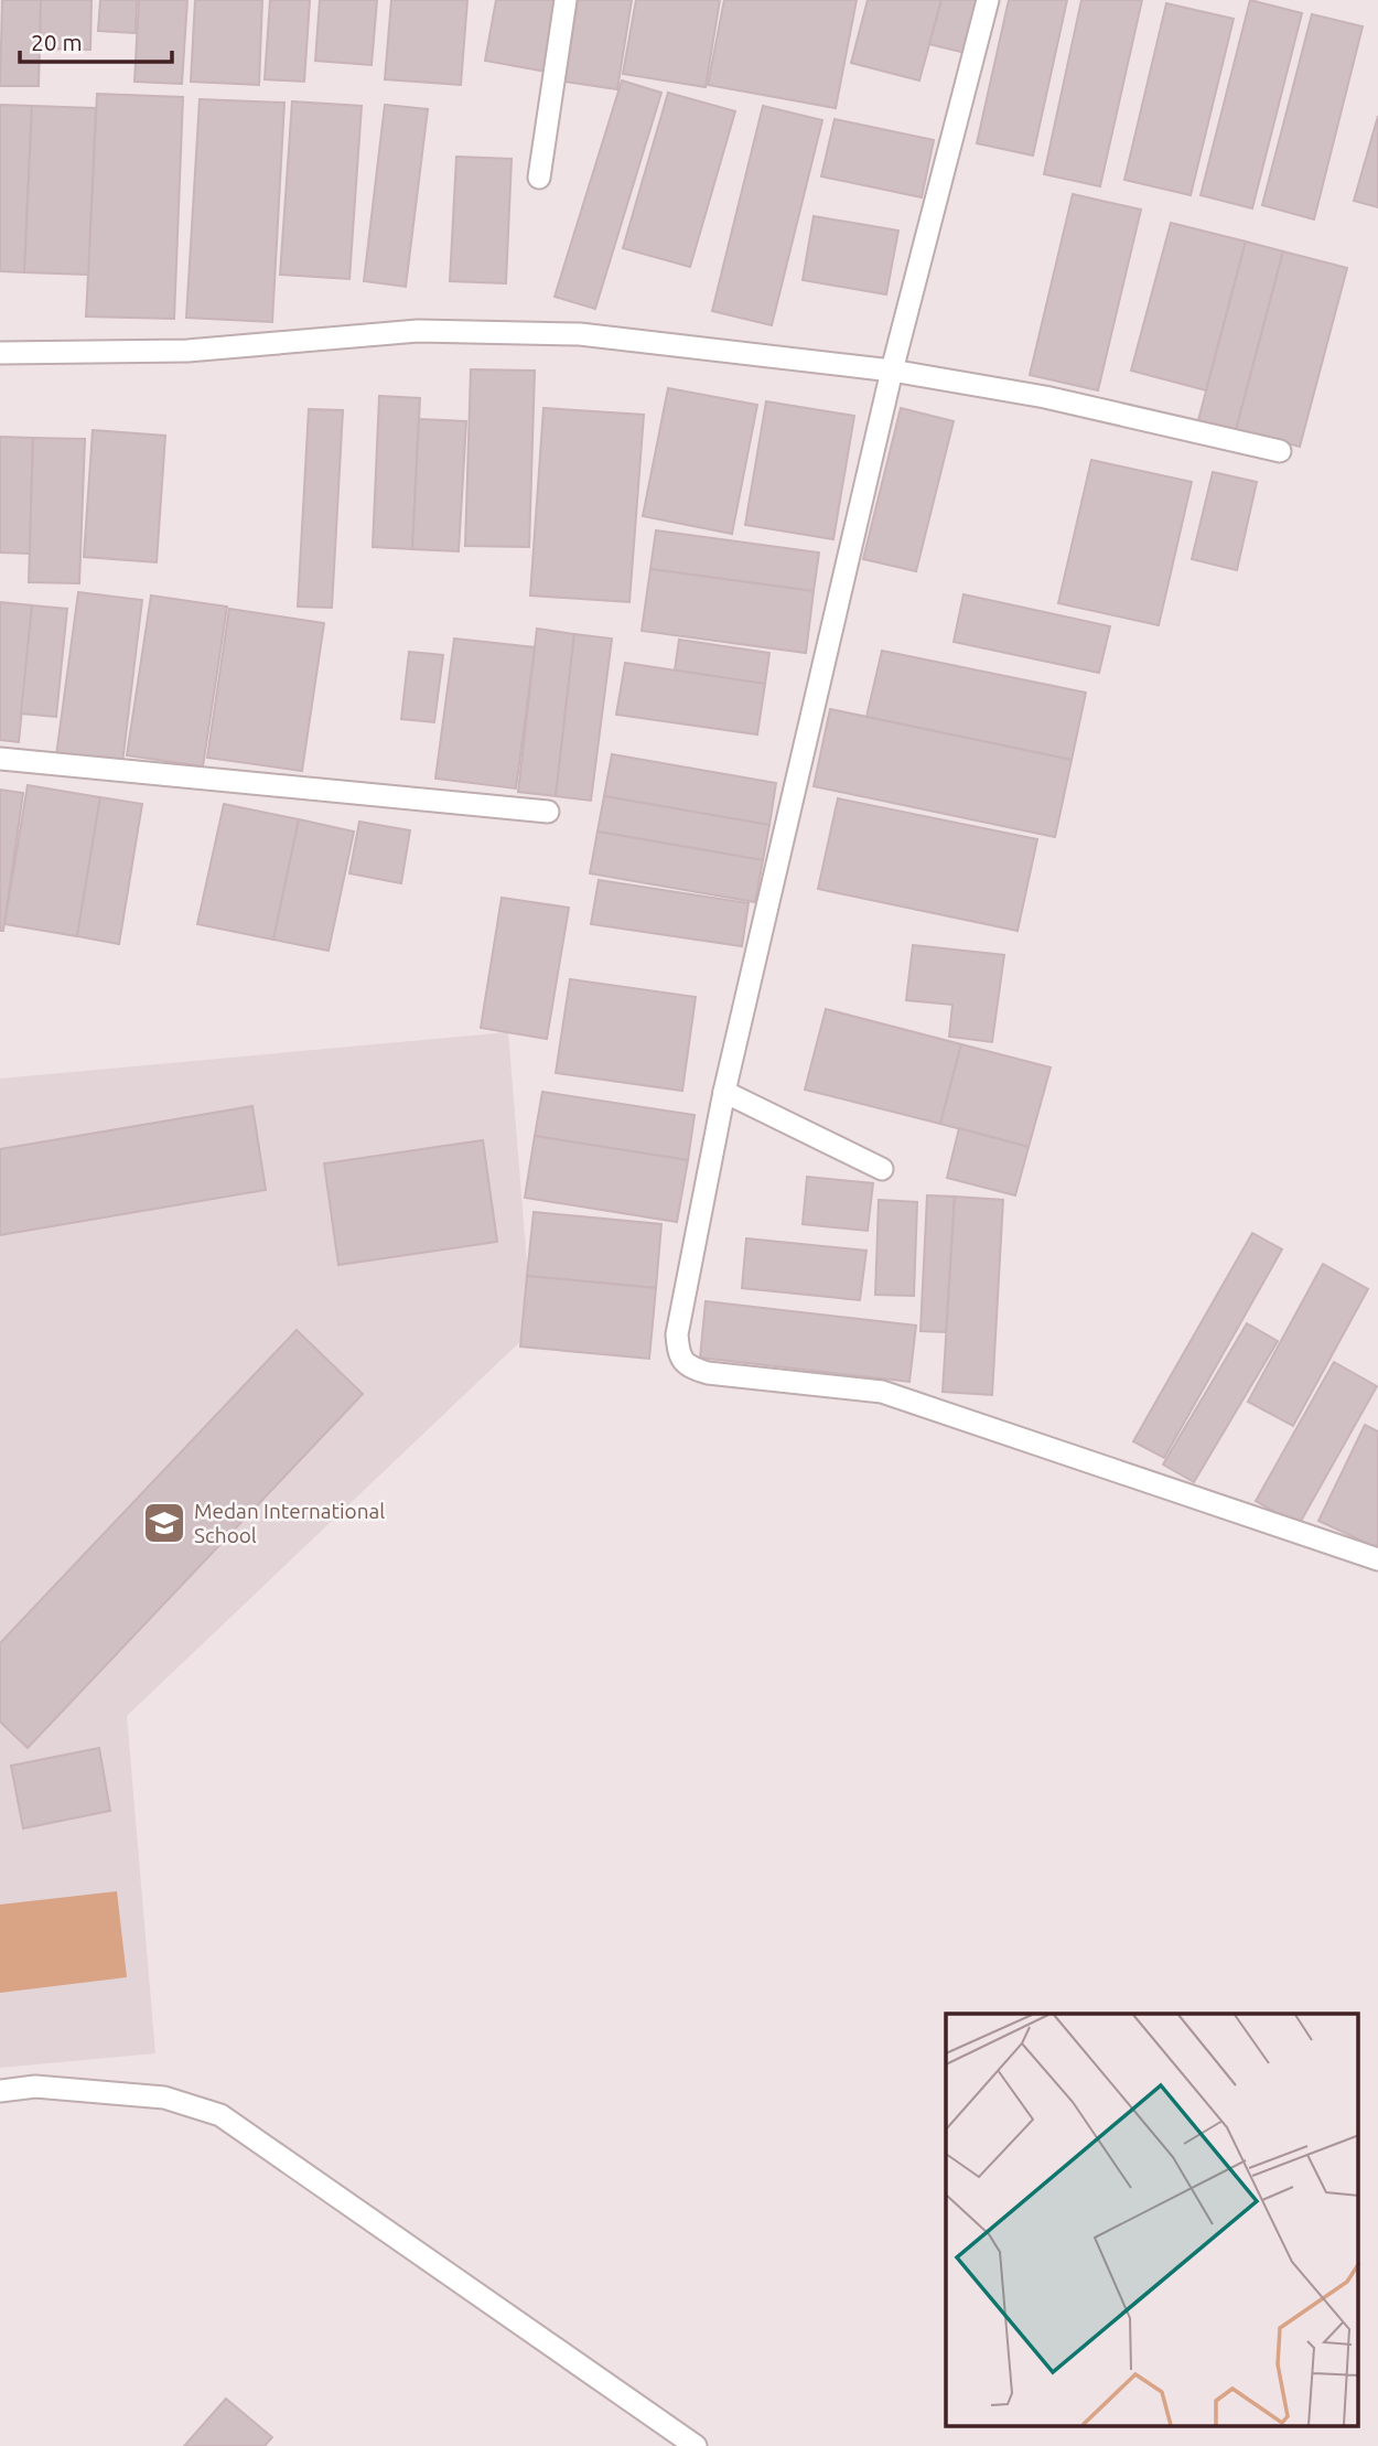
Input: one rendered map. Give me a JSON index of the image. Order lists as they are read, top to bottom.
{
  "places": {
    "school or university": ["Medan International School"]
  },
  "scale_bar": "20 m"
}
